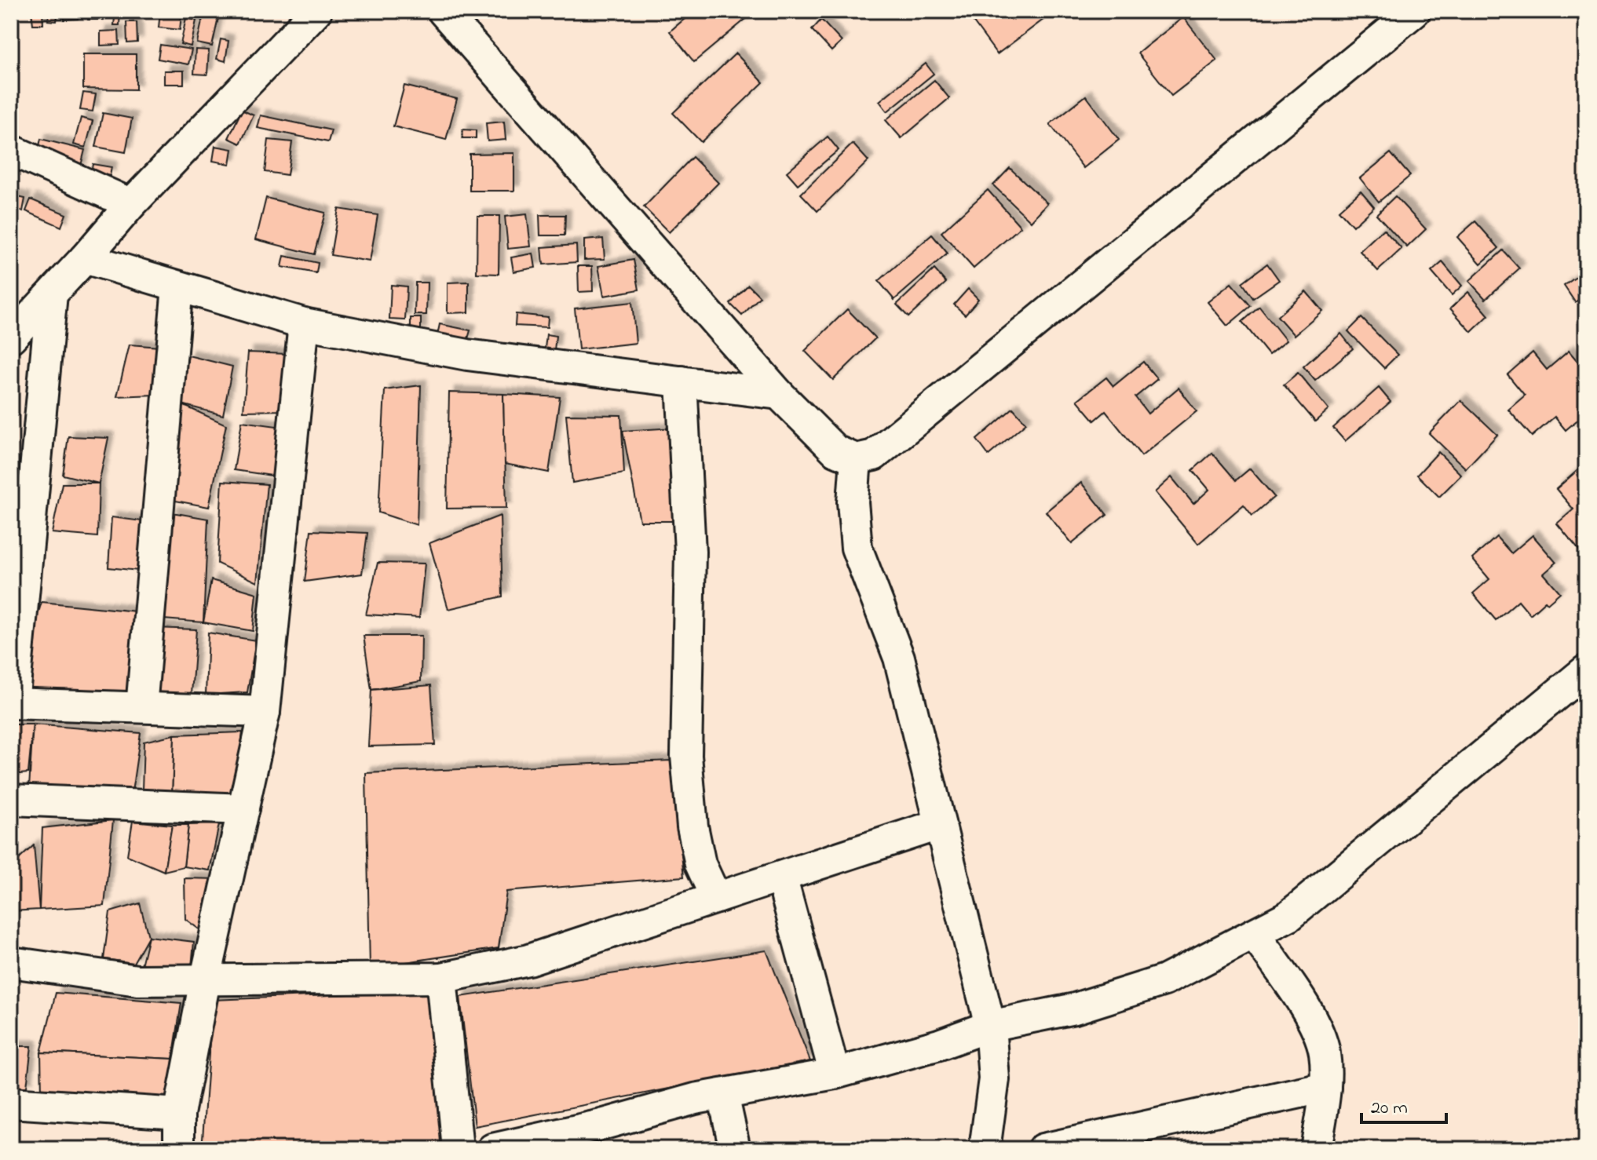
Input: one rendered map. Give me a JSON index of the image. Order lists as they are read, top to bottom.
{
  "scale_bar": "20 m"
}
